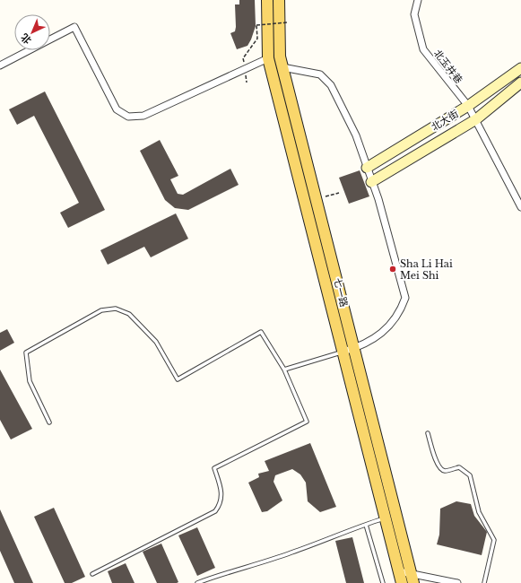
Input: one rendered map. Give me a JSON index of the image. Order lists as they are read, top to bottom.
{
  "streets": {
    "main road": ["北大街", "七一路"],
    "street": ["北玉井巷"]
  },
  "crossings": [
    ["北玉井巷", "北大街"]
  ],
  "places": ["Sha Li Hai Mei Shi"],
  "north": "bottom left"
}
